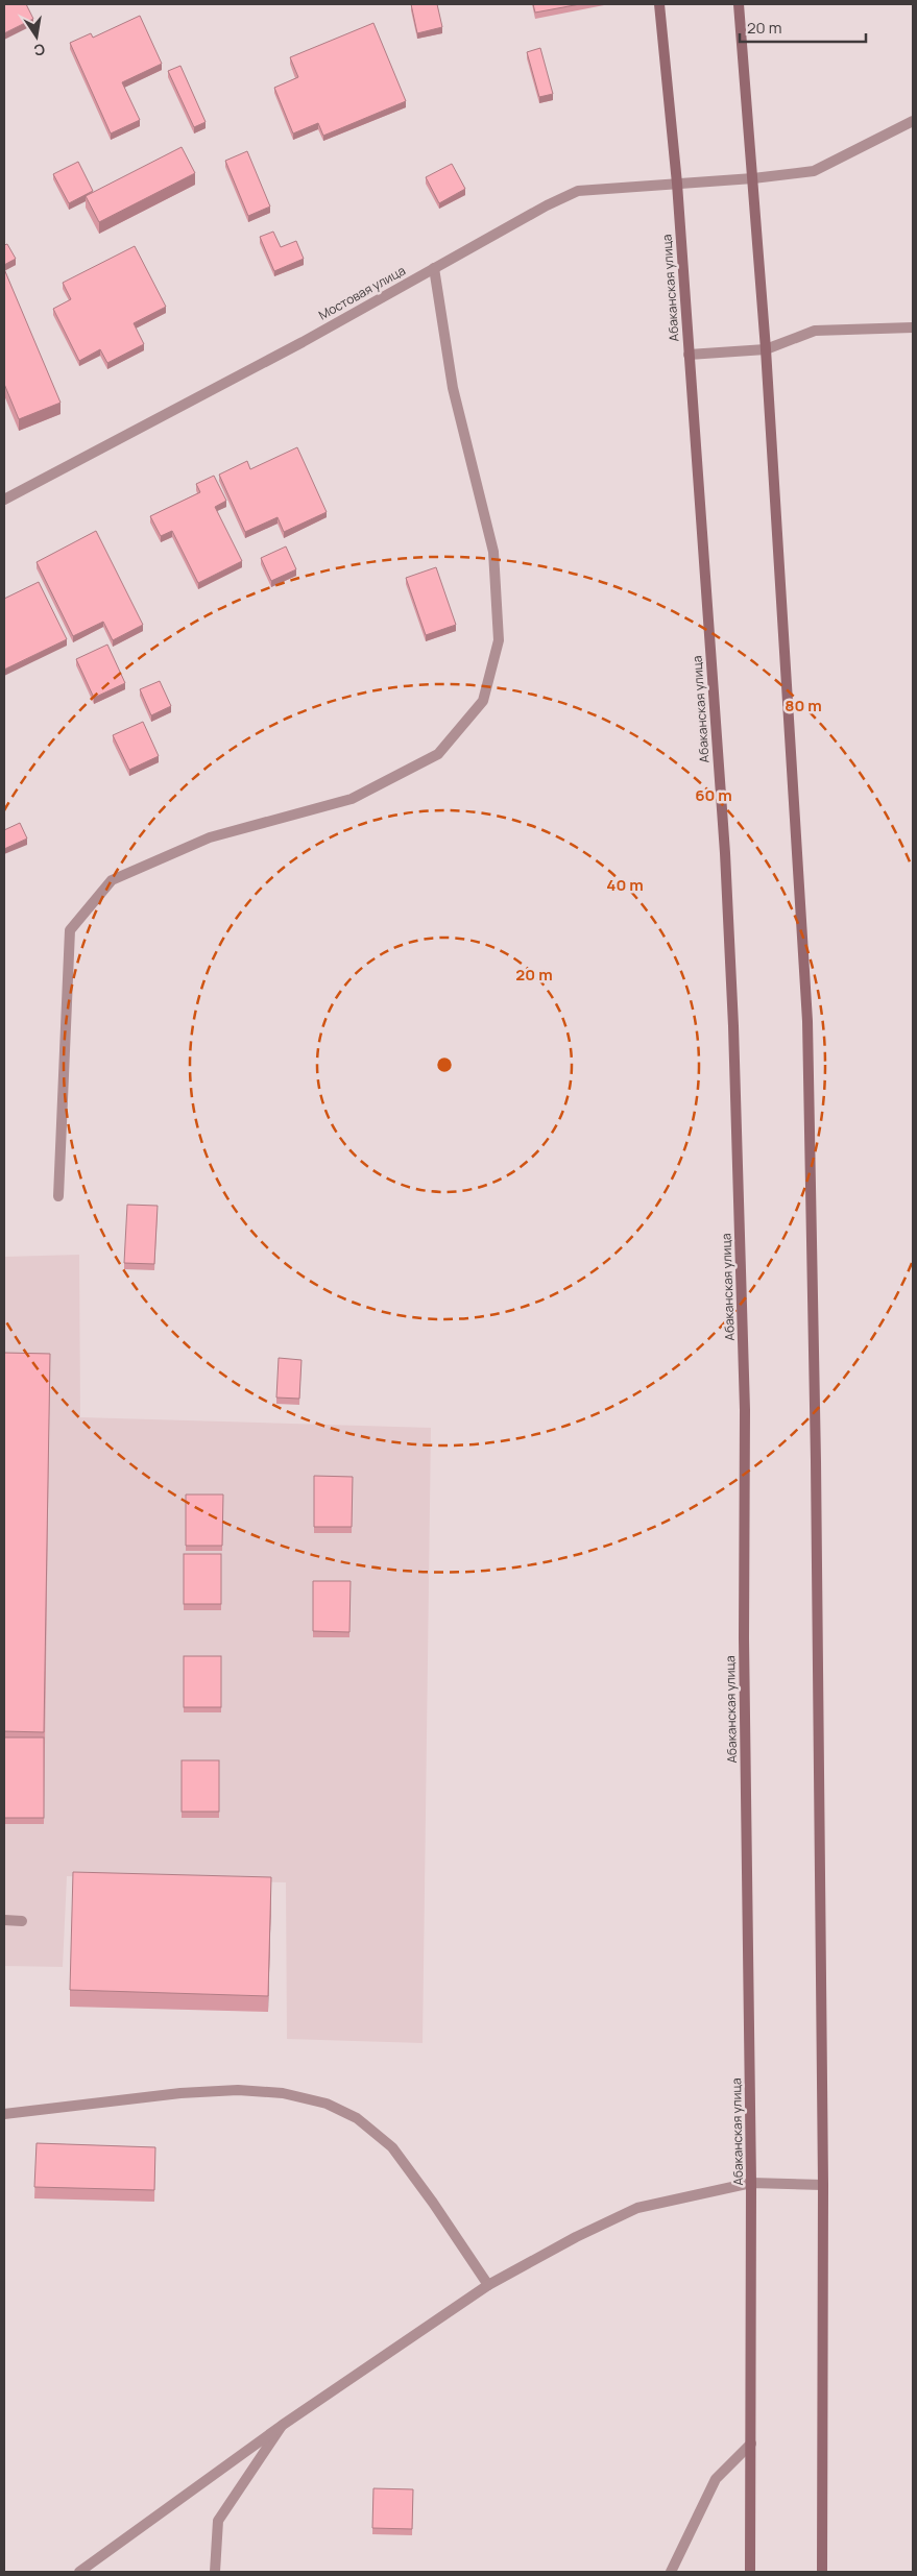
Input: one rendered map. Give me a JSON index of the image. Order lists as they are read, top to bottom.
{
  "streets": {
    "main road": ["Абаканская улица"],
    "street": ["Мостовая улица"]
  },
  "crossings": [
    ["Абаканская улица", "Мостовая улица"]
  ],
  "scale_bar": "20 m",
  "north": "bottom",
  "rings": [
    "80 m",
    "60 m",
    "40 m",
    "20 m"
  ]
}
